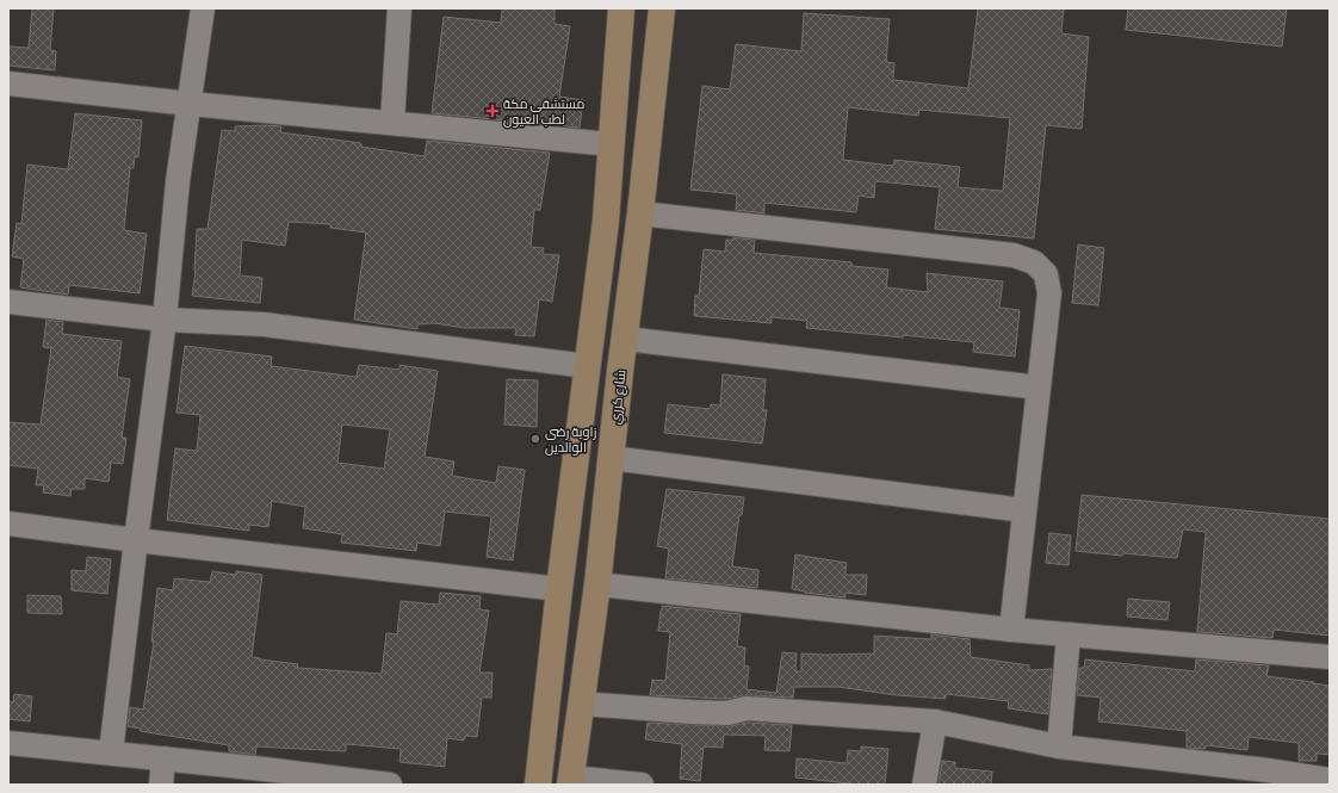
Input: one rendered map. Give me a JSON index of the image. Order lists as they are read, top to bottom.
{
  "streets": {
    "main road": ["شارع كرري"]
  },
  "places": {
    "health": ["مستشفى مكة لطب العيون"],
    "other": ["زاوية رضى الوالدين"]
  }
}
